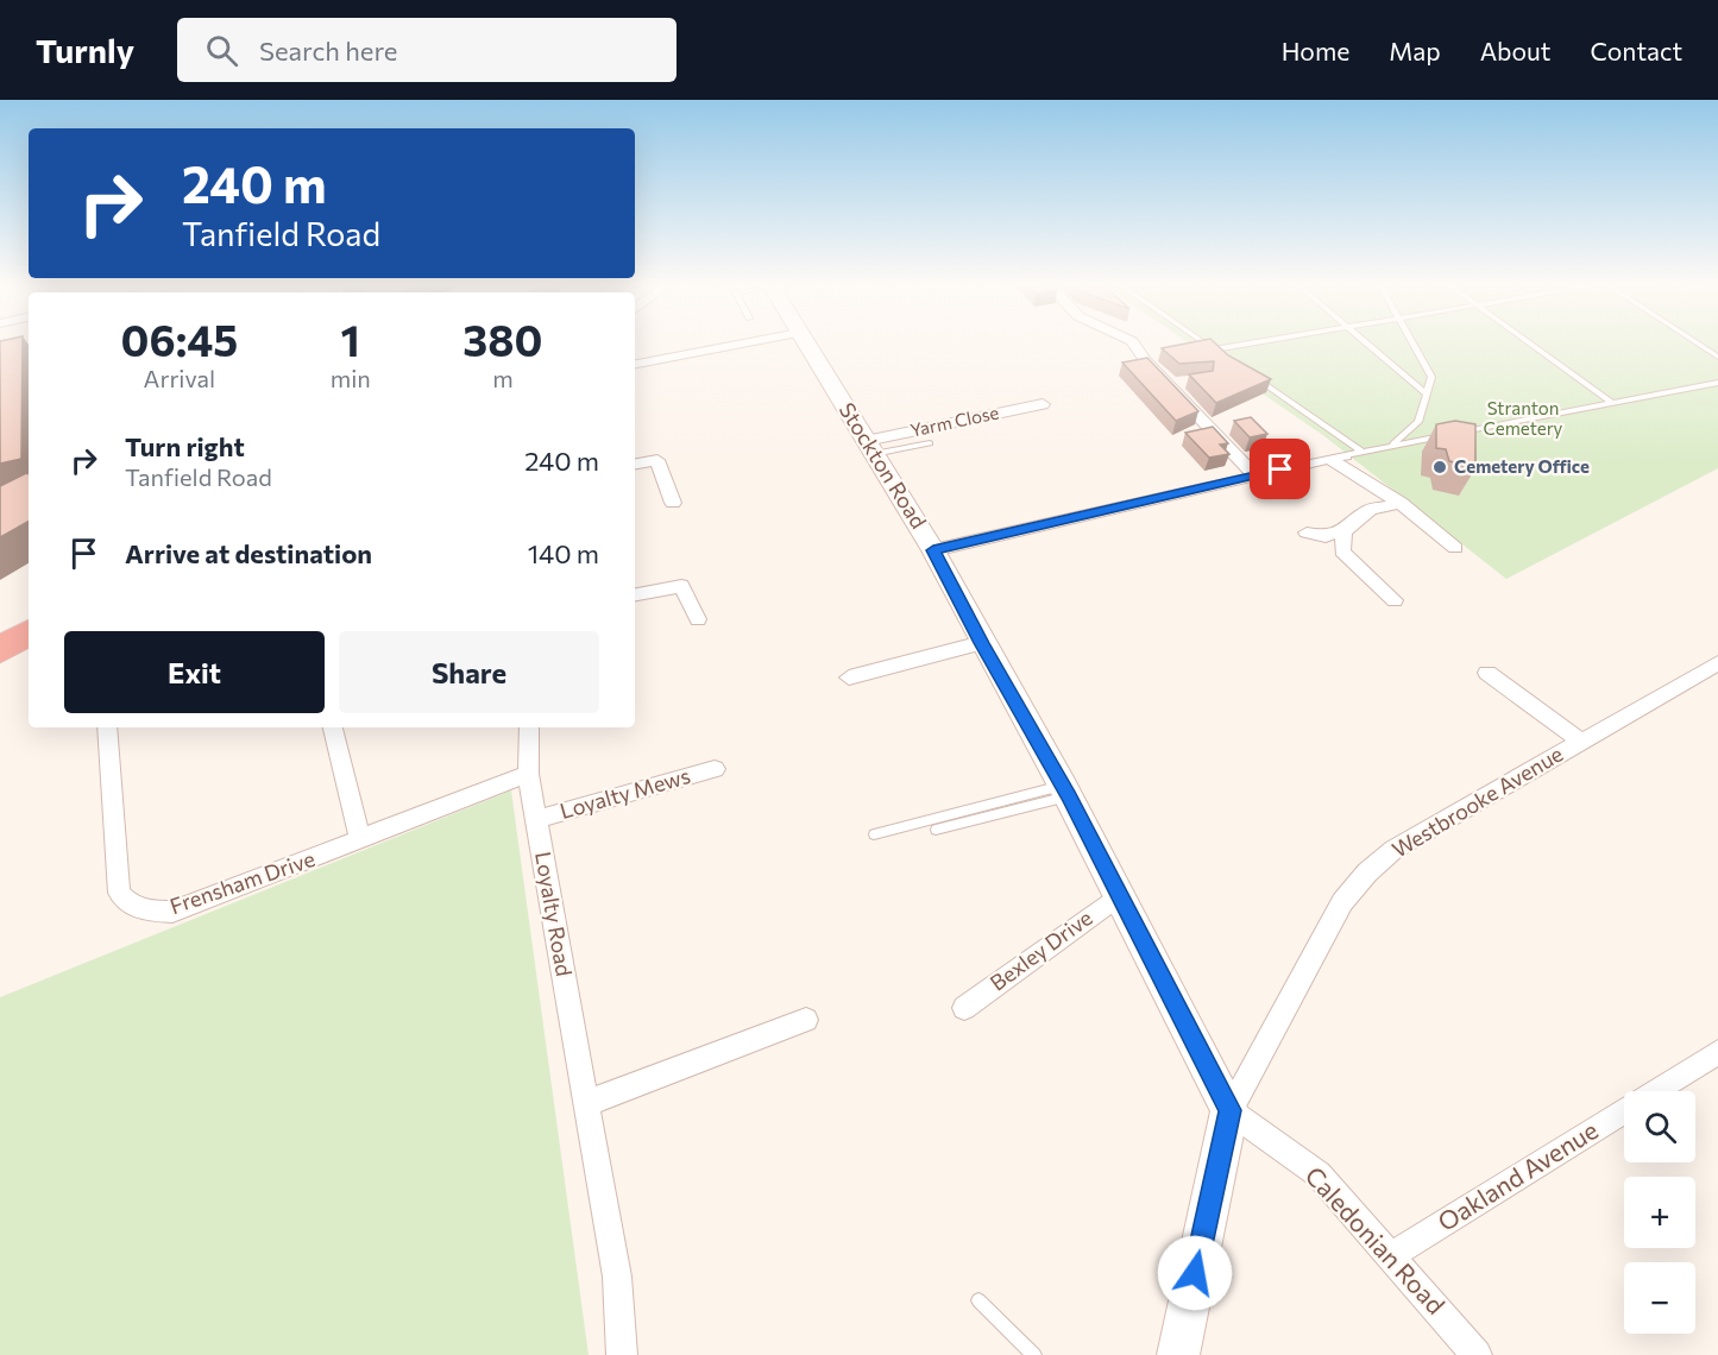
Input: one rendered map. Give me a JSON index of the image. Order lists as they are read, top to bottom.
{
  "streets": {
    "street": [
      "Yarm Close",
      "Stockton Road",
      "Loyalty Mews",
      "Westbrooke Avenue",
      "Frensham Drive",
      "Loyalty Road",
      "Bexley Drive",
      "Oakland Avenue",
      "Caledonian Road"
    ]
  },
  "crossings": [
    ["Yarm Close", "Stockton Road"],
    ["Stockton Road", "Westbrooke Avenue"],
    ["Stockton Road", "Bexley Drive"],
    ["Stockton Road", "Caledonian Road"],
    ["Loyalty Mews", "Loyalty Road"],
    ["Westbrooke Avenue", "Caledonian Road"],
    ["Frensham Drive", "Loyalty Road"],
    ["Oakland Avenue", "Caledonian Road"]
  ],
  "parks": ["Stranton Cemetery"],
  "places": ["Cemetery Office"],
  "page": {
    "header": "Turnly",
    "search": "Search here",
    "nav": [
      "Home",
      "Map",
      "About",
      "Contact"
    ],
    "turn": ["240 m", "Tanfield Road"],
    "eta": [
      "06:45",
      "Arrival",
      "1",
      "min",
      "380",
      "m"
    ],
    "list": [
      {
        "name": "Turn right",
        "note": "Tanfield Road",
        "value": "240 m"
      },
      {
        "name": "Arrive at destination",
        "value": "140 m"
      }
    ],
    "buttons": ["Exit", "Share"],
    "map_buttons": ["+", "−"]
  }
}
